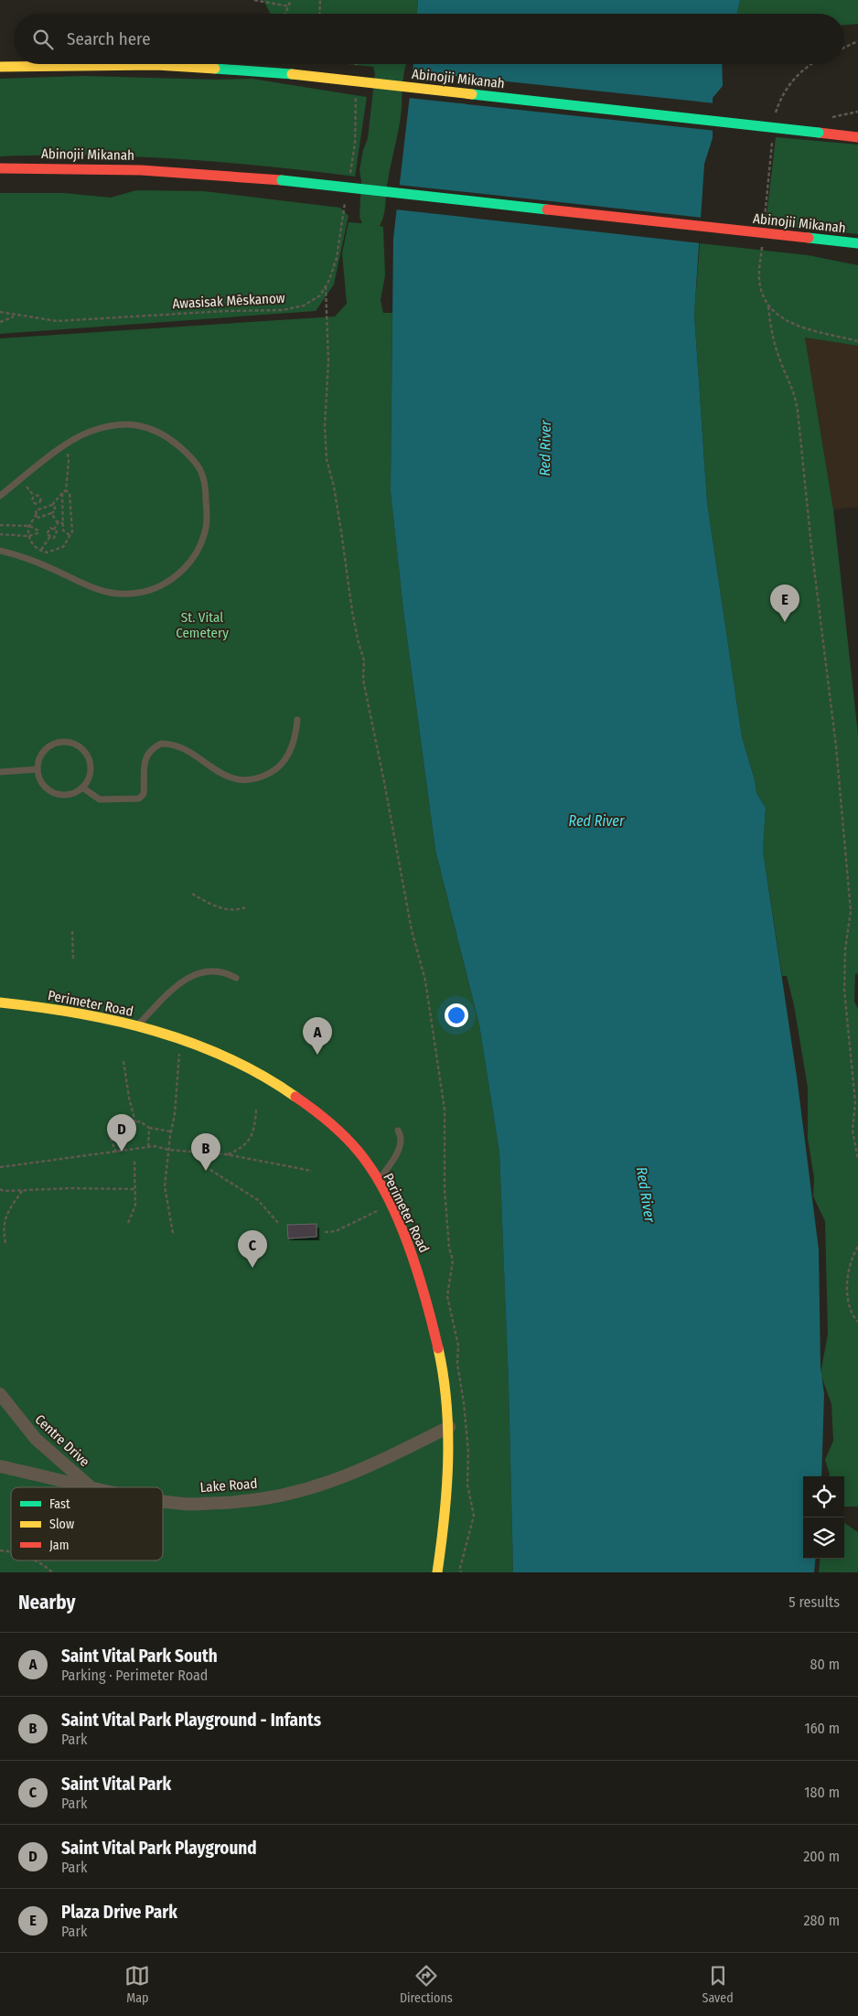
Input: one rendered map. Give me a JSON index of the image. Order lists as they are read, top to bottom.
{
  "streets": {
    "main road": ["Abinojii Mikanah", "Perimeter Road"],
    "street": ["Centre Drive", "Lake Road"],
    "path": ["Awasisak Mēskanow"]
  },
  "crossings": [
    ["Perimeter Road", "Lake Road"],
    ["Centre Drive", "Lake Road"]
  ],
  "water": ["Red River"],
  "parks": ["St. Vital Cemetery"],
  "legend": ["Fast", "Slow", "Jam"],
  "page": {
    "search": "Search here",
    "pins": [
      "E",
      "A",
      "D",
      "B",
      "C"
    ],
    "heading": ["Nearby", "5 results"],
    "list": [
      {
        "mark": "A",
        "name": "Saint Vital Park South",
        "note": "Parking · Perimeter Road",
        "value": "80 m"
      },
      {
        "mark": "B",
        "name": "Saint Vital Park Playground - Infants",
        "note": "Park",
        "value": "160 m"
      },
      {
        "mark": "C",
        "name": "Saint Vital Park",
        "note": "Park",
        "value": "180 m"
      },
      {
        "mark": "D",
        "name": "Saint Vital Park Playground",
        "note": "Park",
        "value": "200 m"
      },
      {
        "mark": "E",
        "name": "Plaza Drive Park",
        "note": "Park",
        "value": "280 m"
      }
    ],
    "nav": ["Map", "Directions", "Saved"]
  }
}
